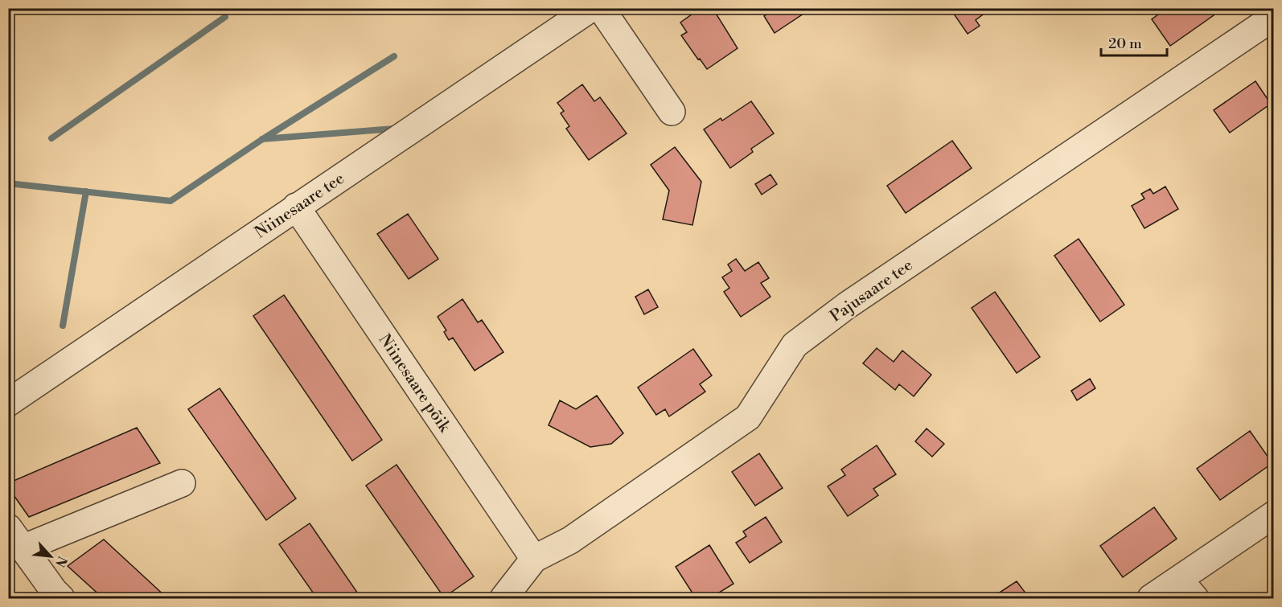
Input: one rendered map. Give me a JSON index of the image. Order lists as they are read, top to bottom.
{
  "streets": {
    "street": ["Niinesaare tee", "Pajusaare tee", "Niinesaare põik"]
  },
  "crossings": [
    ["Niinesaare tee", "Niinesaare põik"],
    ["Pajusaare tee", "Niinesaare põik"]
  ],
  "scale_bar": "20 m",
  "north": "bottom right"
}
